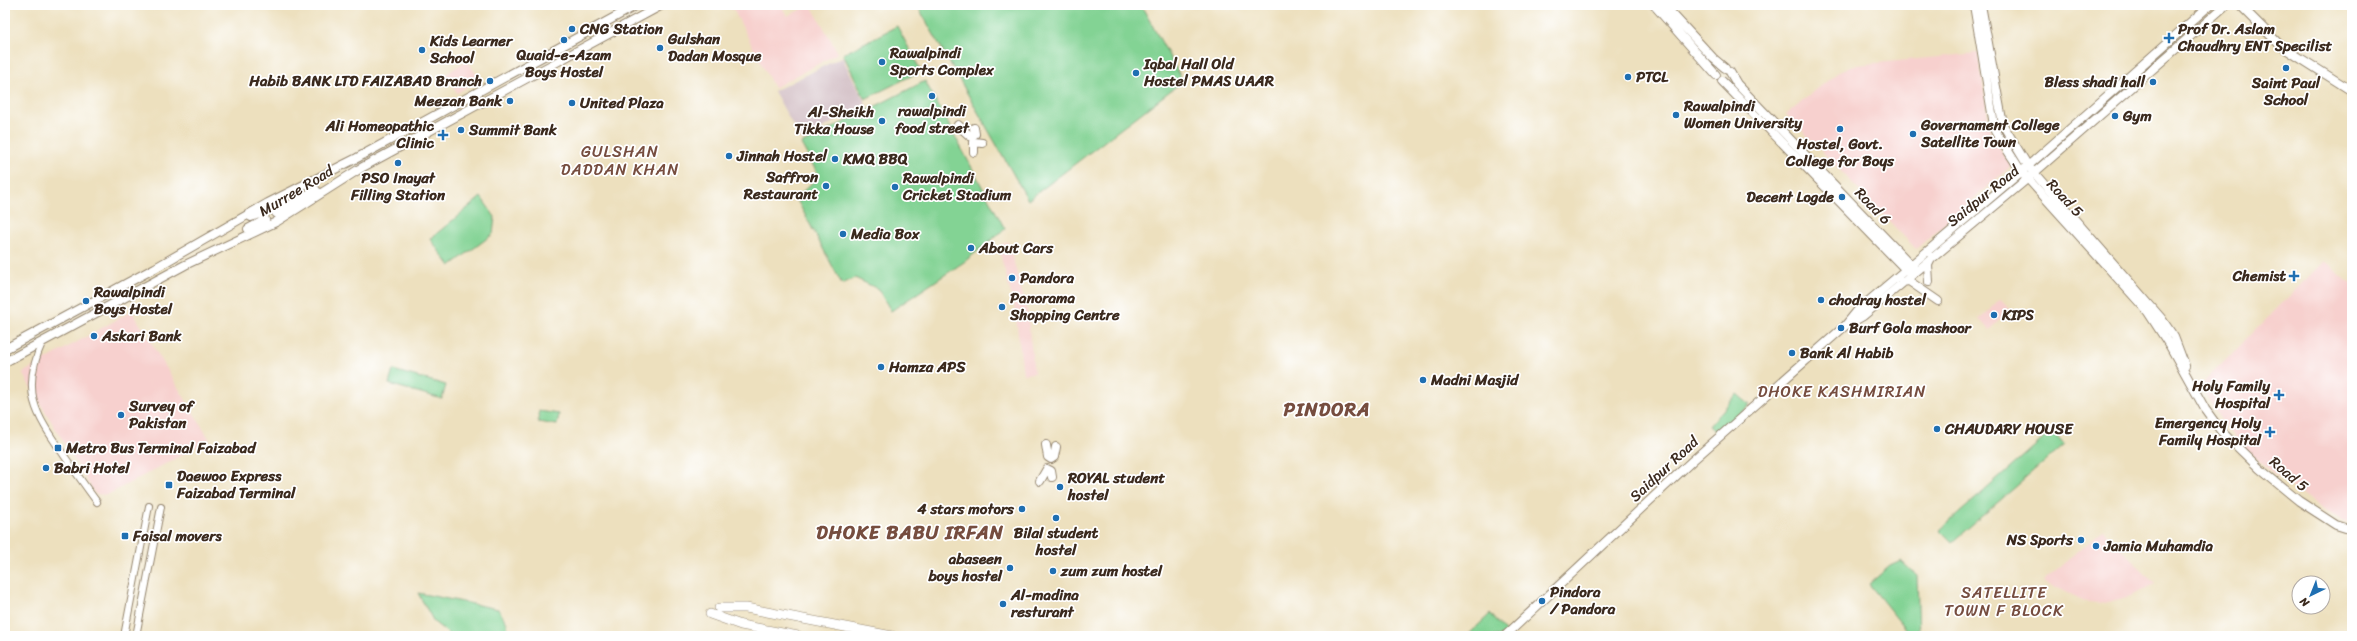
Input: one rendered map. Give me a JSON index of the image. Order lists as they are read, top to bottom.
{
  "streets": {
    "main road": [
      "Murree Road",
      "Saidpur Road",
      "Road 5",
      "Road 6"
    ]
  },
  "crossings": [
    ["Saidpur Road", "Road 5"],
    ["Saidpur Road", "Road 6"]
  ],
  "districts": [
    "GULSHAN DADDAN KHAN",
    "DHOKE KASHMIRIAN",
    "PINDORA",
    "DHOKE BABU IRFAN",
    "SATELLITE TOWN F BLOCK"
  ],
  "places": {
    "other": [
      "CNG Station",
      "Quaid-e-Azam Boys Hostel",
      "Gulshan Dadan Mosque",
      "Kids Learner School",
      "Rawalpindi Sports Complex",
      "Saint Paul School",
      "Iqbal Hall Old Hostel PMAS UAAR",
      "PTCL",
      "Habib BANK LTD FAIZABAD Branch",
      "Bless shadi hall",
      "rawalpindi food street",
      "Meezan Bank",
      "United Plaza",
      "Rawalpindi Women University",
      "Gym",
      "Al-Sheikh Tikka House",
      "Hostel, Govt. College for Boys",
      "Summit Bank",
      "Governament College Satellite Town",
      "Jinnah Hostel",
      "KMQ BBQ",
      "PSO Inayat Filling Station",
      "Saffron Restaurant",
      "Rawalpindi Cricket Stadium",
      "Decent Logde",
      "Media Box",
      "About Cars",
      "Pandora",
      "chodray hostel",
      "Rawalpindi Boys Hostel",
      "Panorama Shopping Centre",
      "KIPS",
      "Burf Gola mashoor",
      "Askari Bank",
      "Bank Al Habib",
      "Hamza APS",
      "Madni Masjid",
      "Survey of Pakistan",
      "CHAUDARY HOUSE",
      "Babri Hotel",
      "ROYAL student hostel",
      "4 stars motors",
      "Bilal student hostel",
      "NS Sports",
      "Jamia Muhamdia",
      "abaseen boys hostel",
      "zum zum hostel",
      "Pindora / Pandora",
      "Al-madina resturant"
    ],
    "health": [
      "Prof Dr. Aslam Chaudhry ENT Specilist",
      "Ali Homeopathic Clinic",
      "Chemist",
      "Holy Family Hospital",
      "Emergency Holy Family Hospital"
    ],
    "transit": ["Metro Bus Terminal Faizabad", "Daewoo Express Faizabad Terminal", "Faisal movers"]
  },
  "north": "bottom left"
}
